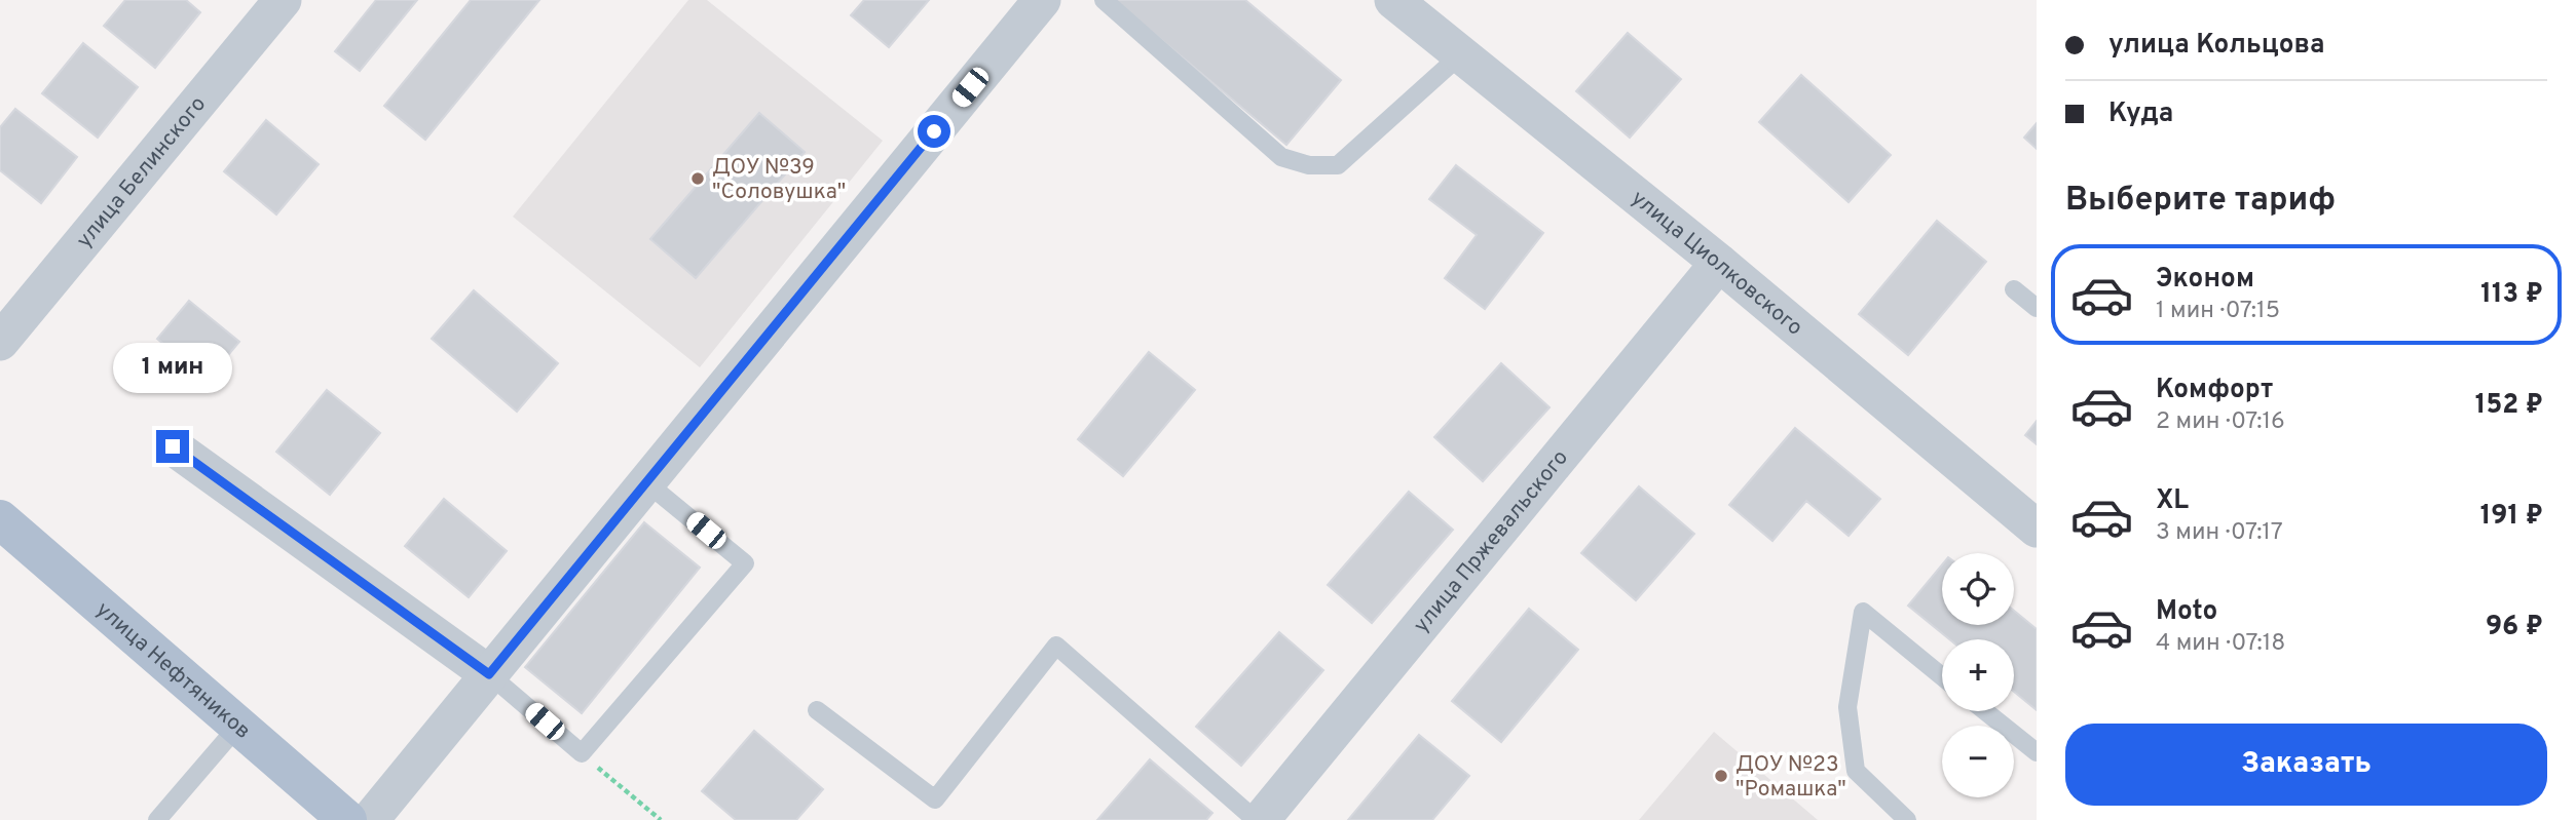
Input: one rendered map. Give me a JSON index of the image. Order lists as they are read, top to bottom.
{
  "streets": {
    "main road": ["улица Нефтяников"],
    "street": ["улица Белинского", "улица Циолковского", "улица Пржевальского"]
  },
  "crossings": [
    ["улица Циолковского", "улица Пржевальского"]
  ],
  "places": ["ДОУ №39 \"Соловушка\"", "ДОУ №23 \"Ромашка\""],
  "page": {
    "banner": ["улица Кольцова", "Куда"],
    "heading": "Выберите тариф",
    "list": [
      {
        "name": "Эконом",
        "note": "1 мин · 07:15",
        "value": "113 ₽"
      },
      {
        "name": "Комфорт",
        "note": "2 мин · 07:16",
        "value": "152 ₽"
      },
      {
        "name": "XL",
        "note": "3 мин · 07:17",
        "value": "191 ₽"
      },
      {
        "name": "Moto",
        "note": "4 мин · 07:18",
        "value": "96 ₽"
      }
    ],
    "bubble": "1 мин",
    "map_buttons": ["+", "−"],
    "buttons": "Заказать"
  }
}
